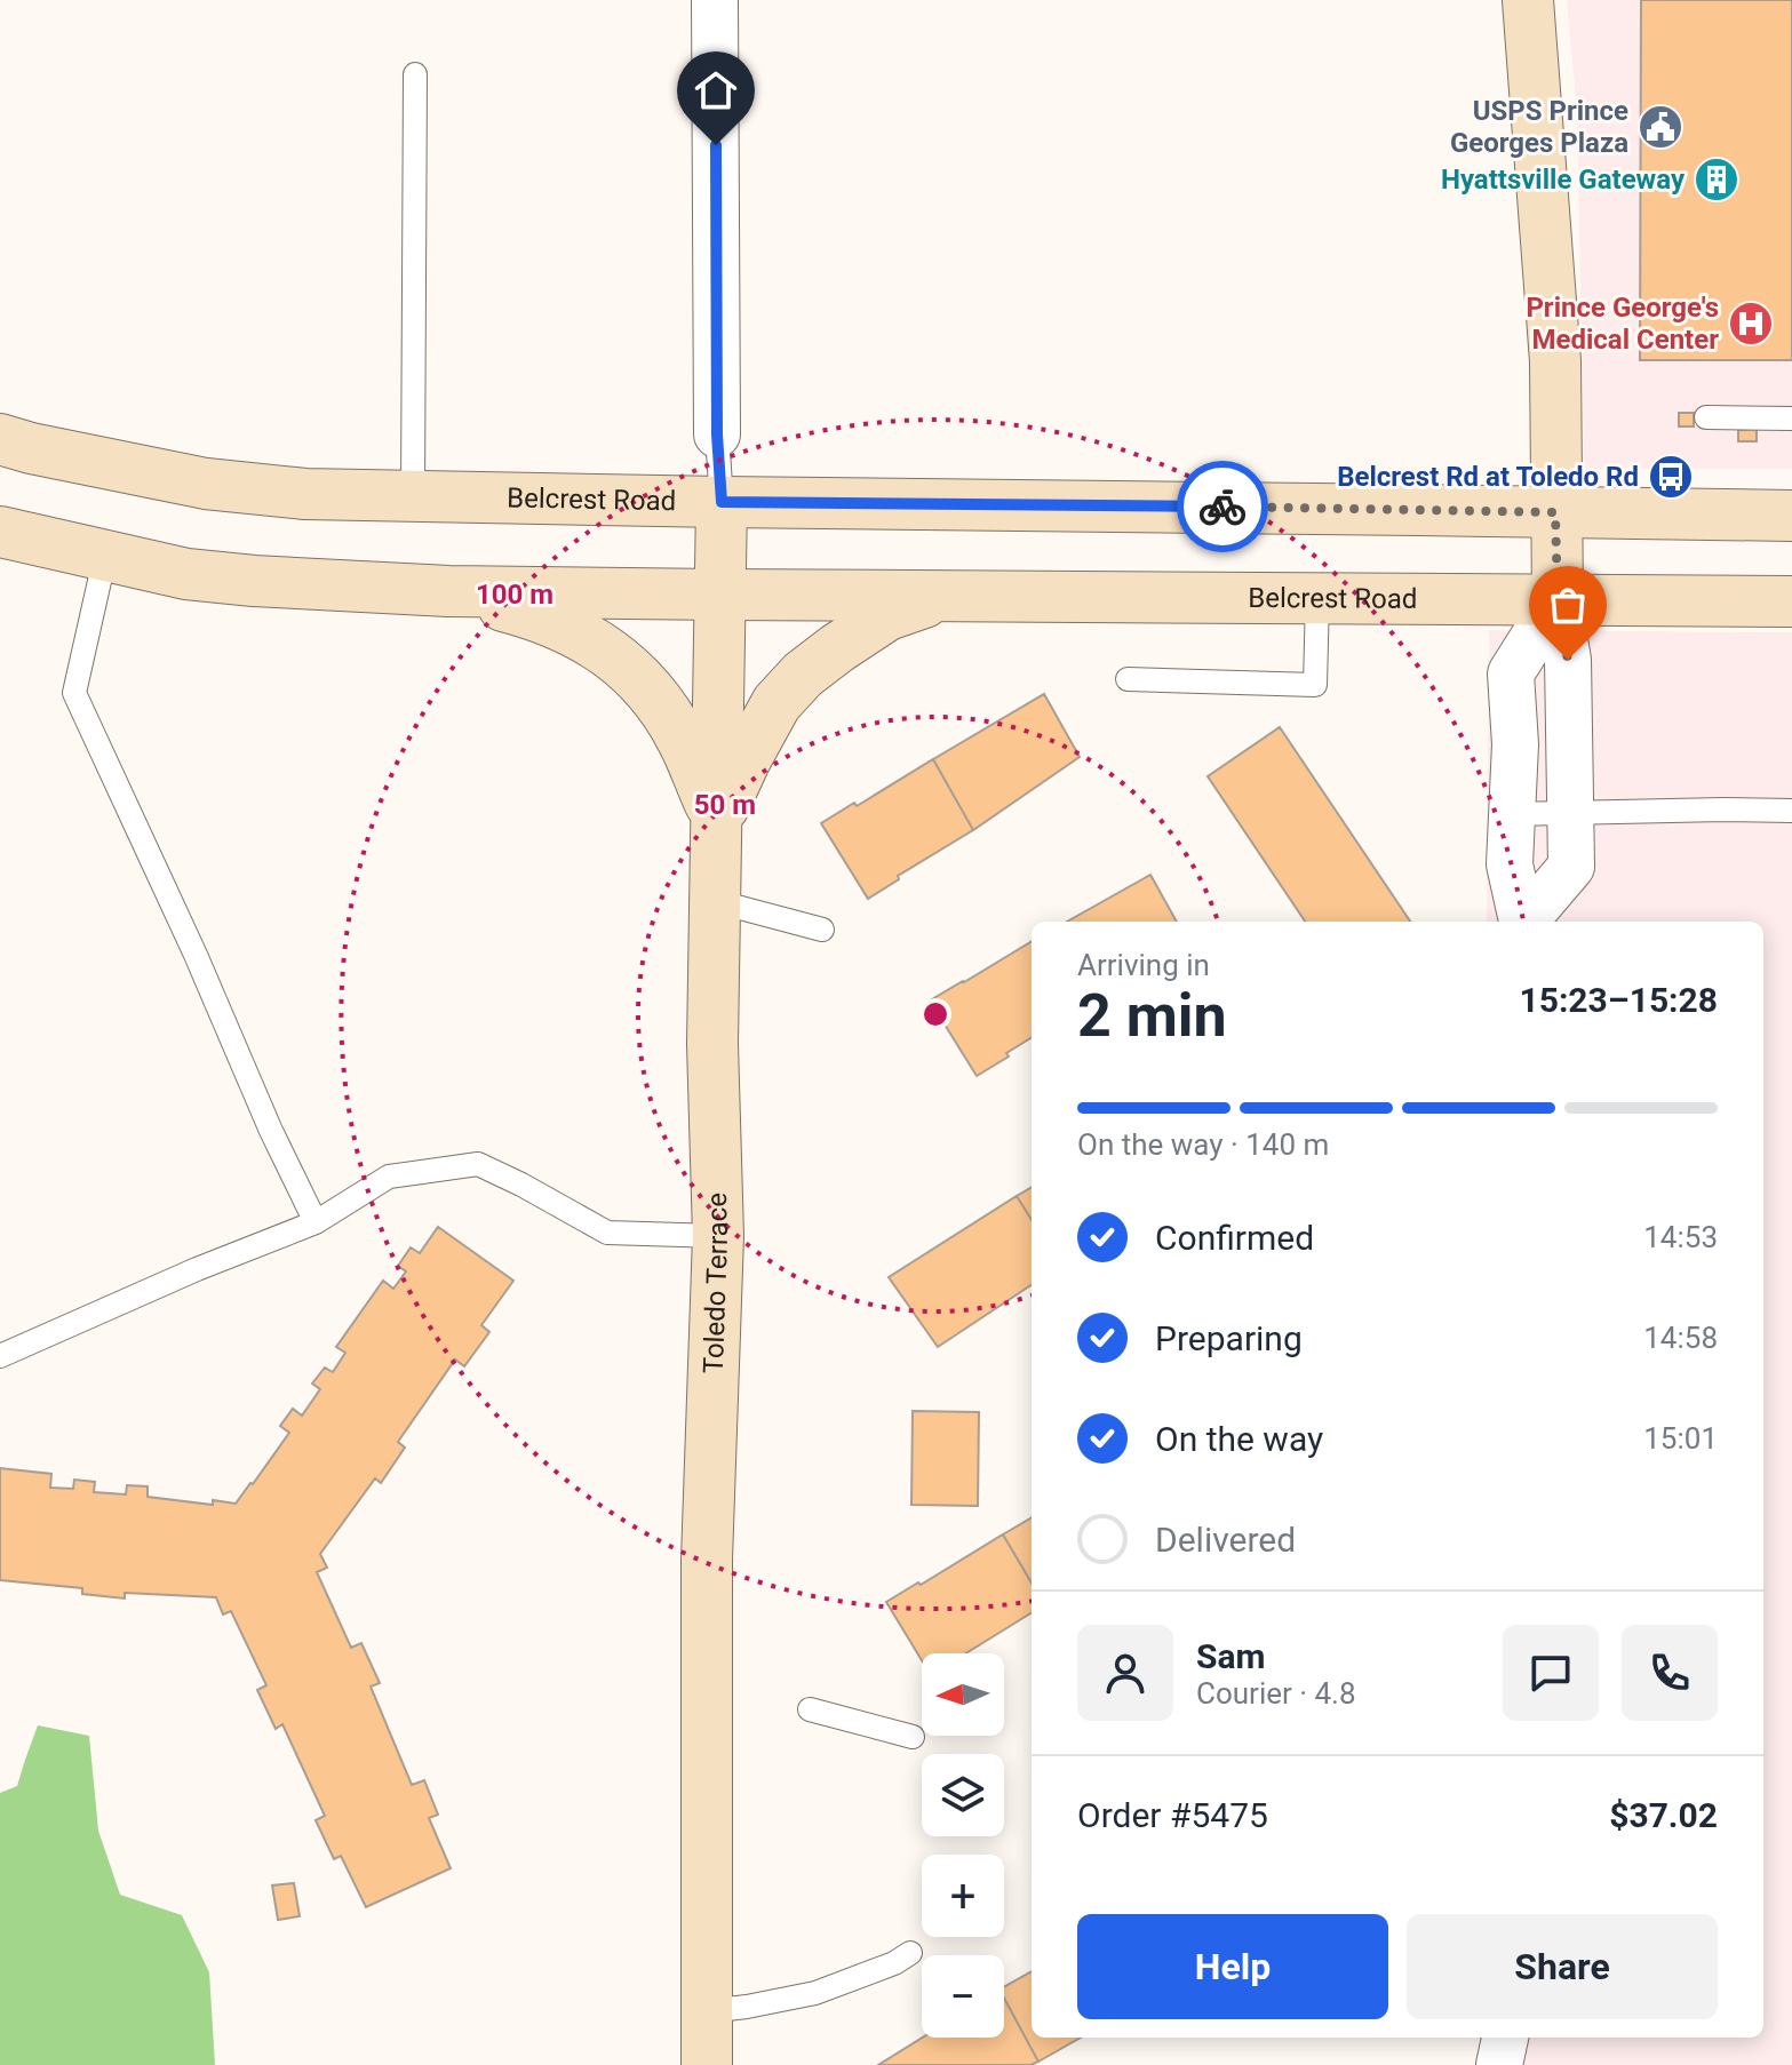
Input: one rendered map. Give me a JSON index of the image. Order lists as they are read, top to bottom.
{
  "streets": {
    "main road": ["Belcrest Road", "Toledo Terrace"]
  },
  "crossings": [
    ["Belcrest Road", "Toledo Terrace"]
  ],
  "places": {
    "public building": ["USPS Prince Georges Plaza"],
    "building": ["Hyattsville Gateway"],
    "hospital": ["Prince George's Medical Center"],
    "bus stop": ["Belcrest Rd at Toledo Rd"]
  },
  "north": "left",
  "page": {
    "heading": ["2 min", "Arriving in", "15:23–15:28"],
    "panel": [
      "Sam",
      "Courier · 4.8",
      "Order #5475",
      "$37.02"
    ],
    "bar": "On the way · 140 m",
    "list": [
      ["Confirmed", "14:53"],
      ["Preparing", "14:58"],
      ["On the way", "15:01"],
      "Delivered"
    ],
    "map_buttons": ["+", "−"],
    "buttons": ["Help", "Share"]
  },
  "rings": ["100 m", "50 m"]
}
